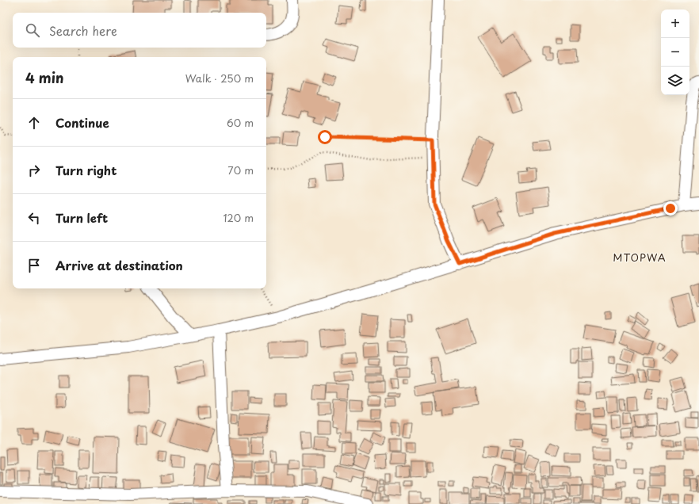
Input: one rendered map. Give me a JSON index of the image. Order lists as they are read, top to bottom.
{
  "districts": ["MTOPWA"],
  "page": {
    "map_buttons": ["+", "−"],
    "search": "Search here",
    "heading": ["4 min", "Walk · 250 m"],
    "list": [
      ["Continue", "60 m"],
      ["Turn right", "70 m"],
      ["Turn left", "120 m"],
      "Arrive at destination"
    ]
  }
}
